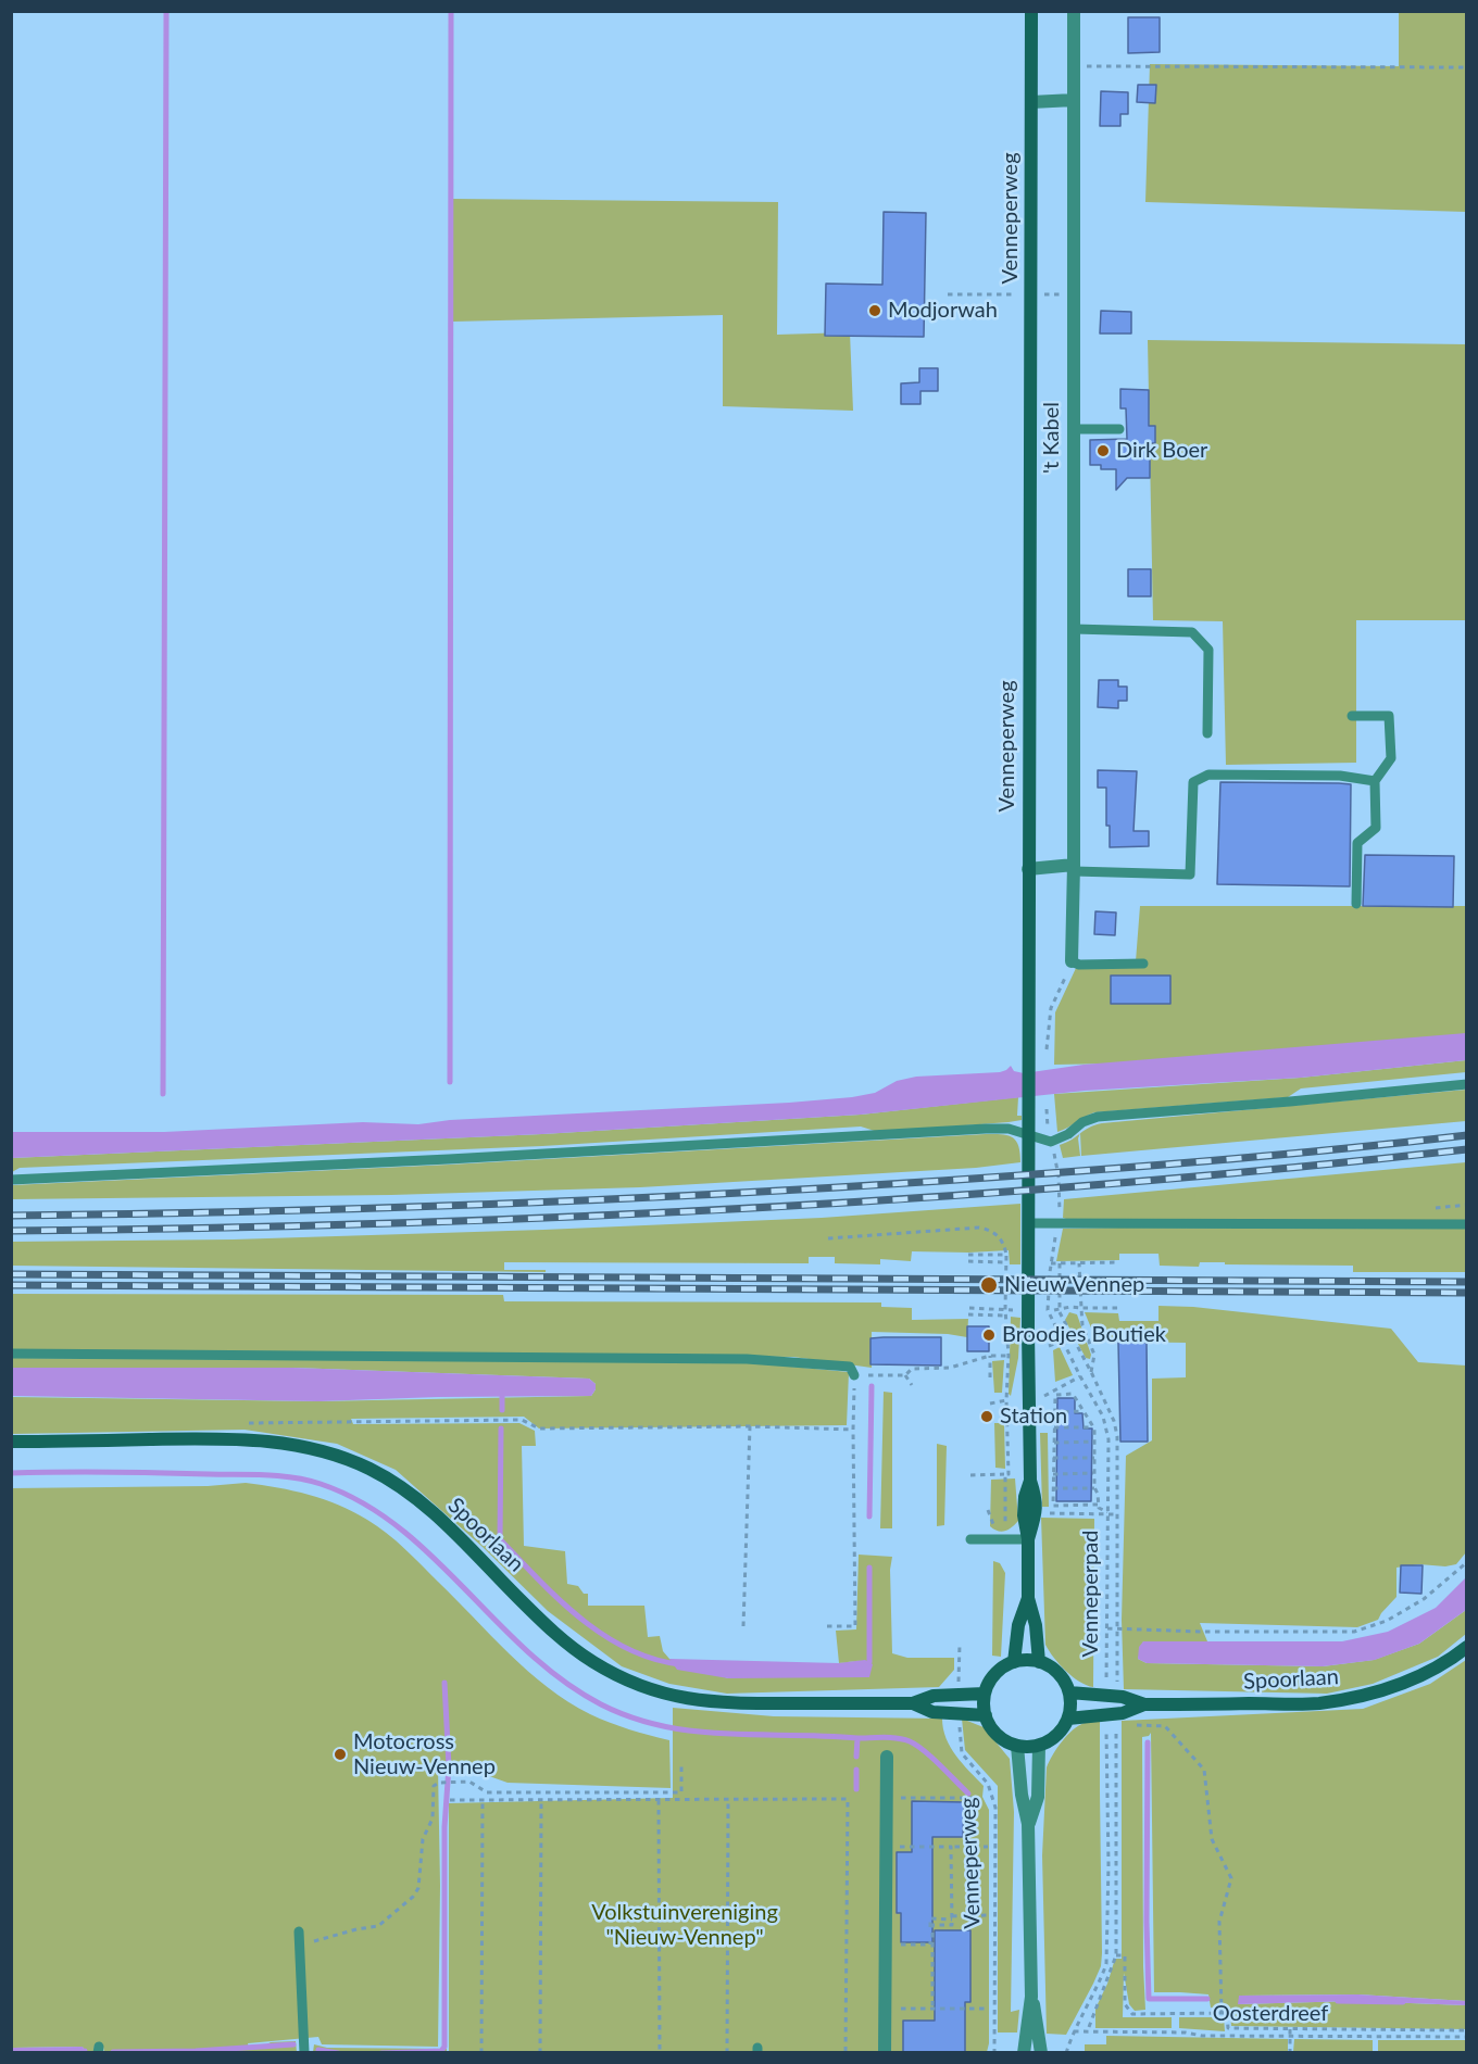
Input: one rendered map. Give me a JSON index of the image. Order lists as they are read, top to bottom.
{
  "streets": {
    "main road": ["Venneperweg", "Spoorlaan"],
    "street": ["'t Kabel"],
    "path": ["Venneperpad", "Oosterdreef"]
  },
  "crossings": [
    ["Venneperweg", "Spoorlaan"],
    ["Spoorlaan", "Venneperpad"]
  ],
  "parks": ["Volkstuinvereniging \"Nieuw-Vennep\""],
  "places": [
    "Modjorwah",
    "Dirk Boer",
    "Nieuw Vennep",
    "Broodjes Boutiek",
    "Station",
    "Motocross Nieuw-Vennep"
  ]
}
